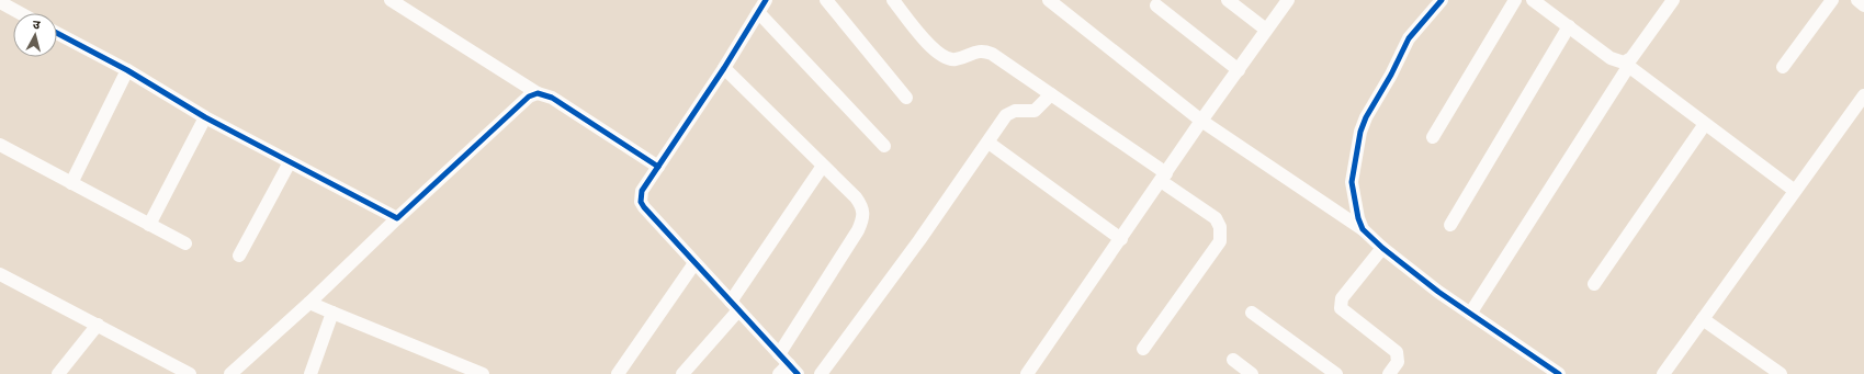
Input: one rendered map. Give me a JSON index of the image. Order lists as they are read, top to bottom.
{
  "north": "top"
}
